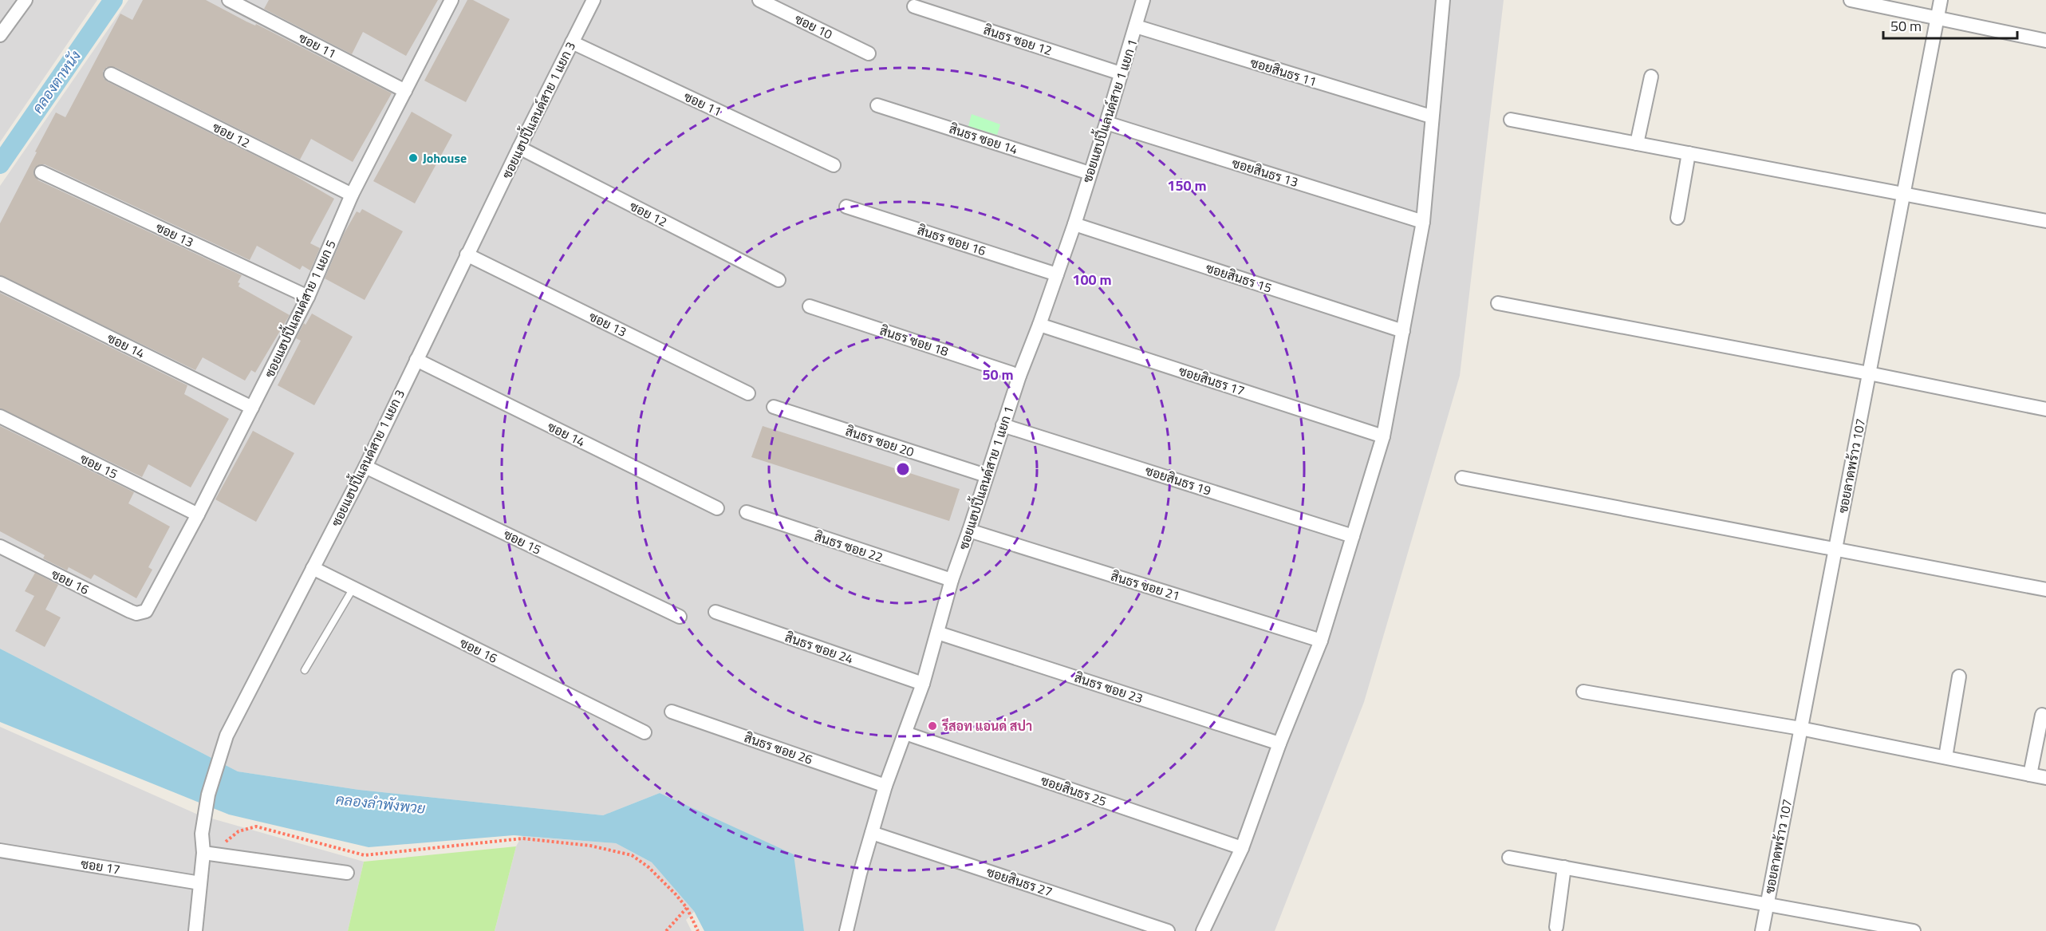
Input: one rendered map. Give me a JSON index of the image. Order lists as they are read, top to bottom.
{
  "streets": {
    "street": [
      "ซอย 10",
      "สินธร ซอย 12",
      "ซอย 11",
      "ซอยสินธร 11",
      "ซอยแฮปปี้แลนด์สาย 1 แยก 3",
      "ซอยแฮปปี้แลนด์สาย 1 แยก 1",
      "ซอย 12",
      "สินธร ซอย 14",
      "ซอยสินธร 13",
      "ซอย 13",
      "สินธร ซอย 16",
      "ซอยสินธร 15",
      "ซอยแฮปปี้แลนด์สาย 1 แยก 5",
      "สินธร ซอย 18",
      "ซอย 14",
      "ซอยสินธร 17",
      "สินธร ซอย 20",
      "ซอย 15",
      "ซอยลาดพร้าว 107",
      "ซอยสินธร 19",
      "สินธร ซอย 22",
      "ซอย 16",
      "สินธร ซอย 21",
      "สินธร ซอย 24",
      "สินธร ซอย 23",
      "สินธร ซอย 26",
      "ซอยสินธร 25",
      "ซอย 17",
      "ซอยสินธร 27"
    ]
  },
  "crossings": [
    ["สินธร ซอย 12", "ซอยแฮปปี้แลนด์สาย 1 แยก 1"],
    ["ซอย 11", "ซอยแฮปปี้แลนด์สาย 1 แยก 3"],
    ["ซอย 11", "ซอยแฮปปี้แลนด์สาย 1 แยก 5"],
    ["ซอยสินธร 11", "ซอยแฮปปี้แลนด์สาย 1 แยก 1"],
    ["ซอยแฮปปี้แลนด์สาย 1 แยก 3", "ซอย 12"],
    ["ซอยแฮปปี้แลนด์สาย 1 แยก 3", "ซอย 13"],
    ["ซอยแฮปปี้แลนด์สาย 1 แยก 3", "ซอย 14"],
    ["ซอยแฮปปี้แลนด์สาย 1 แยก 3", "ซอย 15"],
    ["ซอยแฮปปี้แลนด์สาย 1 แยก 3", "ซอย 16"],
    ["ซอยแฮปปี้แลนด์สาย 1 แยก 3", "ซอย 17"],
    ["ซอยแฮปปี้แลนด์สาย 1 แยก 1", "สินธร ซอย 14"],
    ["ซอยแฮปปี้แลนด์สาย 1 แยก 1", "ซอยสินธร 13"],
    ["ซอยแฮปปี้แลนด์สาย 1 แยก 1", "สินธร ซอย 16"],
    ["ซอยแฮปปี้แลนด์สาย 1 แยก 1", "ซอยสินธร 15"],
    ["ซอยแฮปปี้แลนด์สาย 1 แยก 1", "สินธร ซอย 18"],
    ["ซอยแฮปปี้แลนด์สาย 1 แยก 1", "ซอยสินธร 17"],
    ["ซอยแฮปปี้แลนด์สาย 1 แยก 1", "สินธร ซอย 20"],
    ["ซอยแฮปปี้แลนด์สาย 1 แยก 1", "ซอยสินธร 19"],
    ["ซอยแฮปปี้แลนด์สาย 1 แยก 1", "สินธร ซอย 22"],
    ["ซอยแฮปปี้แลนด์สาย 1 แยก 1", "สินธร ซอย 21"],
    ["ซอยแฮปปี้แลนด์สาย 1 แยก 1", "สินธร ซอย 24"],
    ["ซอยแฮปปี้แลนด์สาย 1 แยก 1", "สินธร ซอย 23"],
    ["ซอยแฮปปี้แลนด์สาย 1 แยก 1", "สินธร ซอย 26"],
    ["ซอยแฮปปี้แลนด์สาย 1 แยก 1", "ซอยสินธร 25"],
    ["ซอยแฮปปี้แลนด์สาย 1 แยก 1", "ซอยสินธร 27"],
    ["ซอย 12", "ซอยแฮปปี้แลนด์สาย 1 แยก 5"],
    ["ซอย 13", "ซอยแฮปปี้แลนด์สาย 1 แยก 5"],
    ["ซอยแฮปปี้แลนด์สาย 1 แยก 5", "ซอย 14"],
    ["ซอยแฮปปี้แลนด์สาย 1 แยก 5", "ซอย 15"],
    ["ซอยแฮปปี้แลนด์สาย 1 แยก 5", "ซอย 16"]
  ],
  "water": ["คลองตาหนัง", "คลองลำพังพวย"],
  "places": ["Johouse", "รีสอท แอนด่ สปา"],
  "scale_bar": "50 m",
  "rings": ["150 m", "100 m", "50 m"]
}
